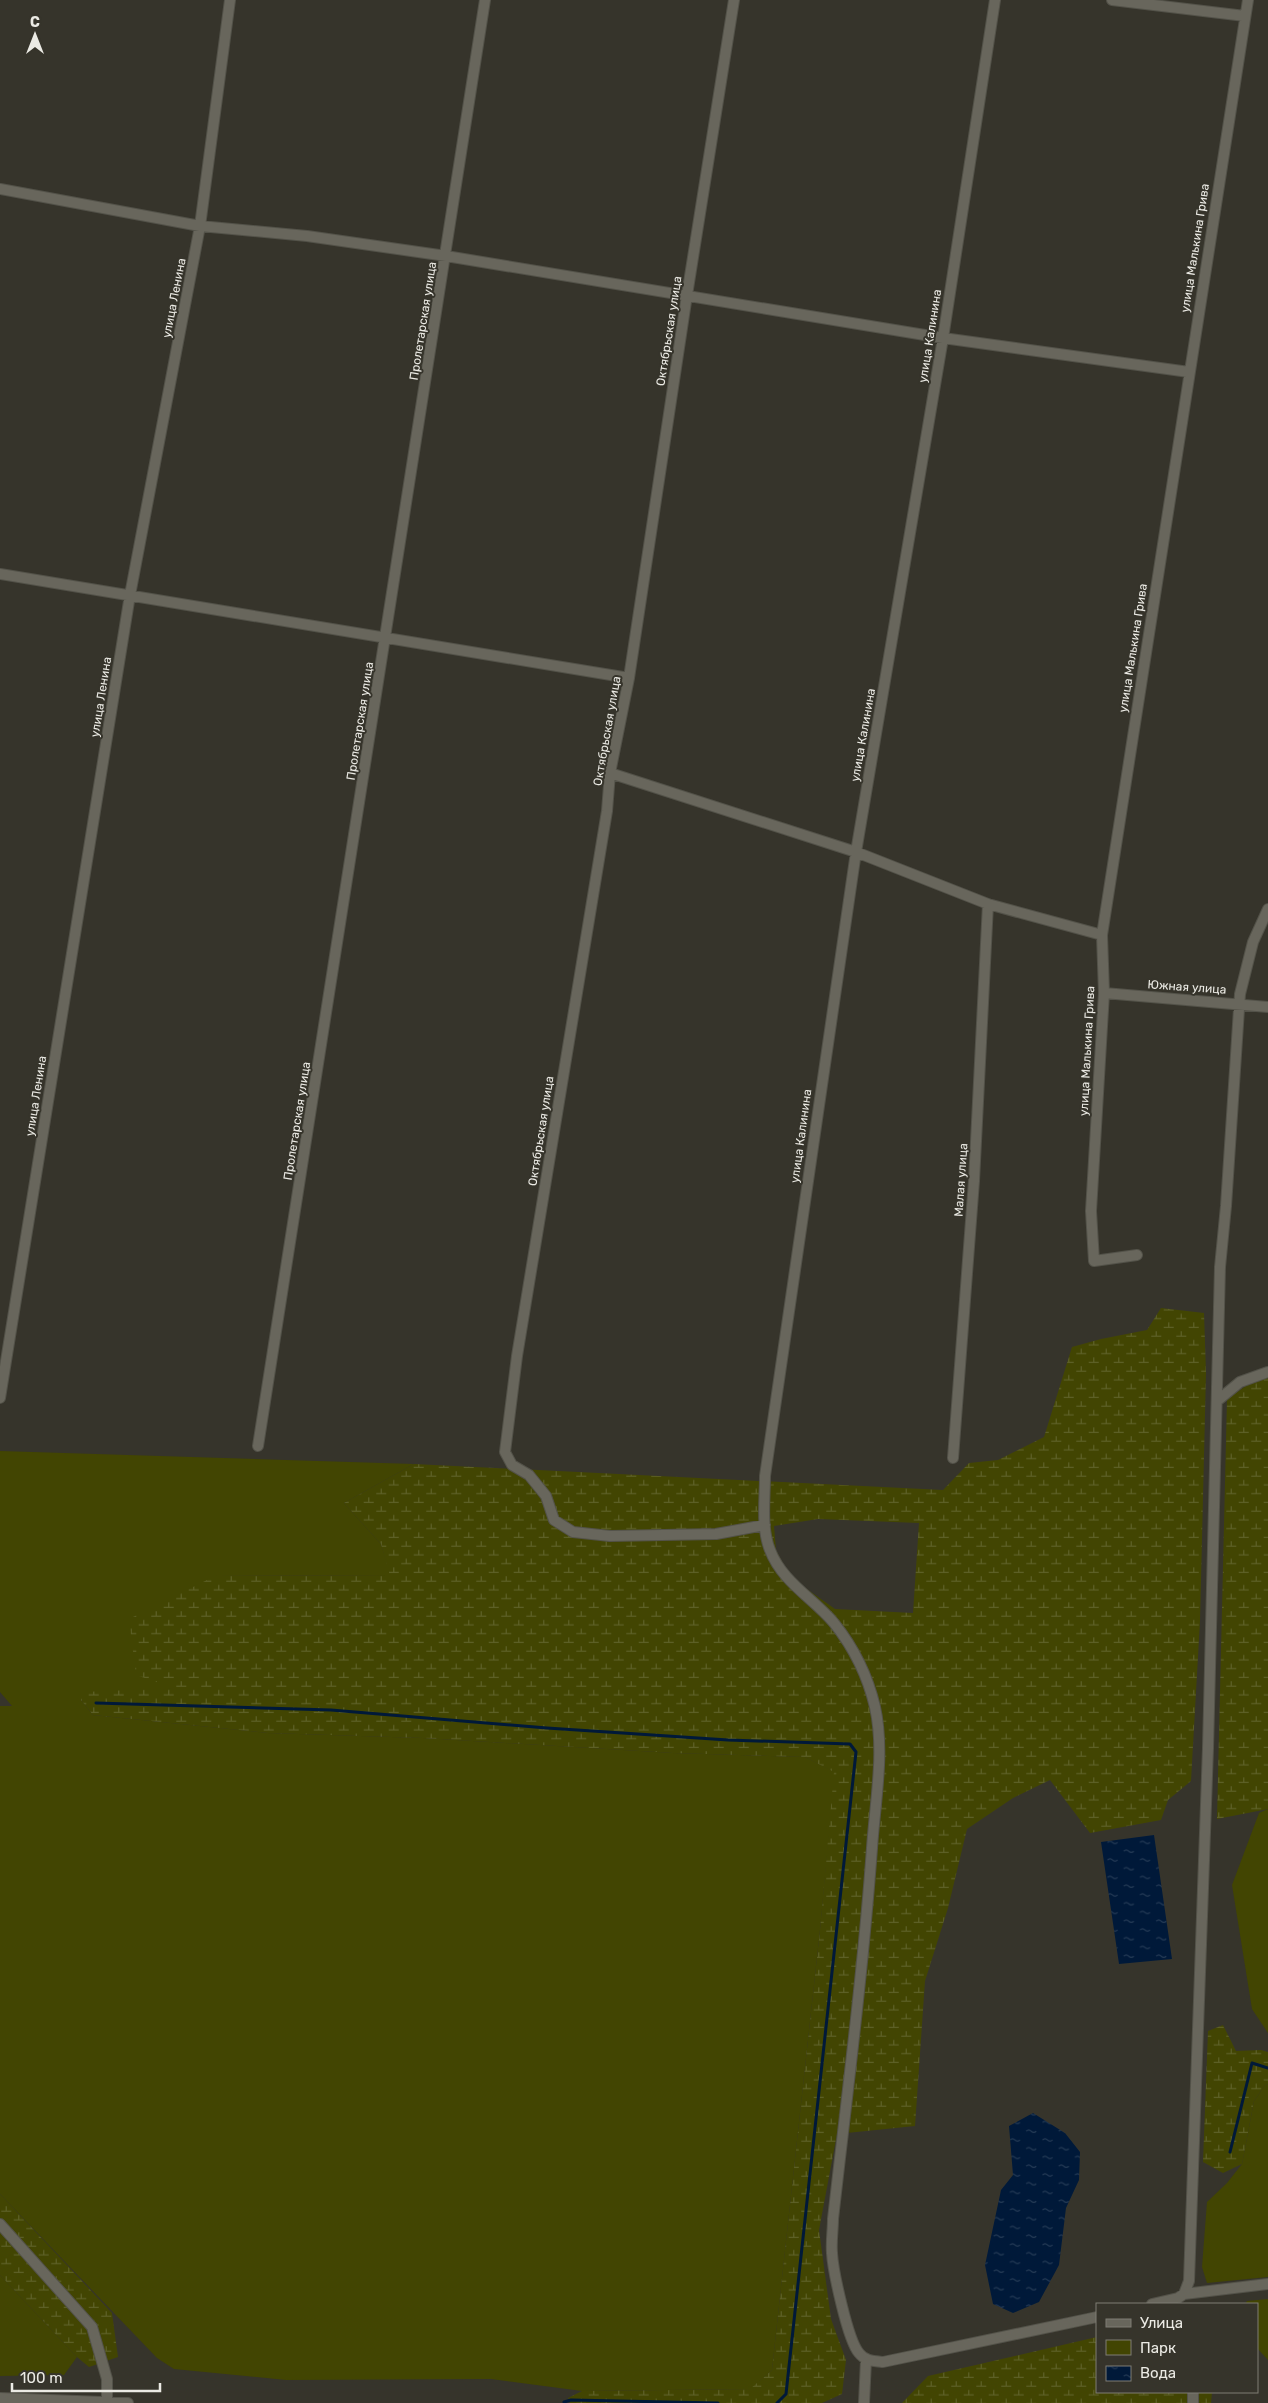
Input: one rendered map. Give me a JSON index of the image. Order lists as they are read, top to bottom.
{
  "streets": {
    "street": [
      "улица Малькина Грива",
      "улица Ленина",
      "Пролетарская улица",
      "Октябрьская улица",
      "улица Калинина",
      "Южная улица",
      "Малая улица"
    ]
  },
  "crossings": [
    ["улица Малькина Грива", "Южная улица"],
    ["Октябрьская улица", "улица Калинина"]
  ],
  "legend": ["Улица", "Парк", "Вода"],
  "scale_bar": "100 m",
  "north": "top"
}
